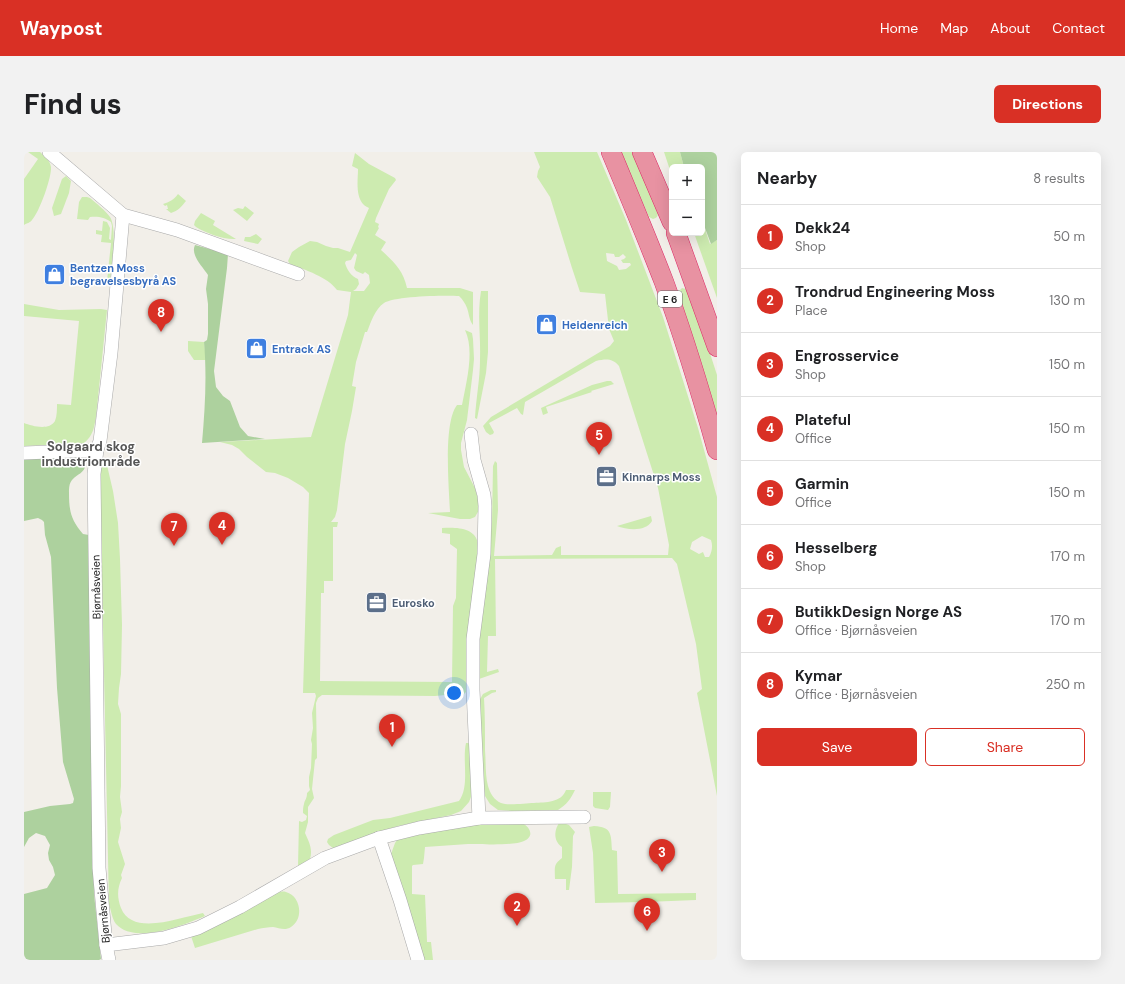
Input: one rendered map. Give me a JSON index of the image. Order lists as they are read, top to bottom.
{
  "streets": {
    "highway": ["E 6"],
    "street": ["Bjørnåsveien"]
  },
  "districts": ["Solgaard skog industriområde"],
  "places": {
    "shop": ["Bentzen Moss begravelsesbyrå AS", "Heidenreich", "Entrack AS"],
    "office": ["Kinnarps Moss", "Eurosko"]
  },
  "page": {
    "header": "Waypost",
    "nav": [
      "Home",
      "Map",
      "About",
      "Contact"
    ],
    "buttons": [
      "Directions",
      ["Save", "Share"]
    ],
    "title": "Find us",
    "heading": ["Nearby", "8 results"],
    "map_buttons": ["+", "−"],
    "list": [
      {
        "mark": "1",
        "name": "Dekk24",
        "note": "Shop",
        "value": "50 m"
      },
      {
        "mark": "2",
        "name": "Trondrud Engineering Moss",
        "note": "Place",
        "value": "130 m"
      },
      {
        "mark": "3",
        "name": "Engrosservice",
        "note": "Shop",
        "value": "150 m"
      },
      {
        "mark": "4",
        "name": "Plateful",
        "note": "Office",
        "value": "150 m"
      },
      {
        "mark": "5",
        "name": "Garmin",
        "note": "Office",
        "value": "150 m"
      },
      {
        "mark": "6",
        "name": "Hesselberg",
        "note": "Shop",
        "value": "170 m"
      },
      {
        "mark": "7",
        "name": "ButikkDesign Norge AS",
        "note": "Office · Bjørnåsveien",
        "value": "170 m"
      },
      {
        "mark": "8",
        "name": "Kymar",
        "note": "Office · Bjørnåsveien",
        "value": "250 m"
      }
    ],
    "pins": [
      "8",
      "5",
      "4",
      "7",
      "1",
      "3",
      "2",
      "6"
    ]
  }
}
